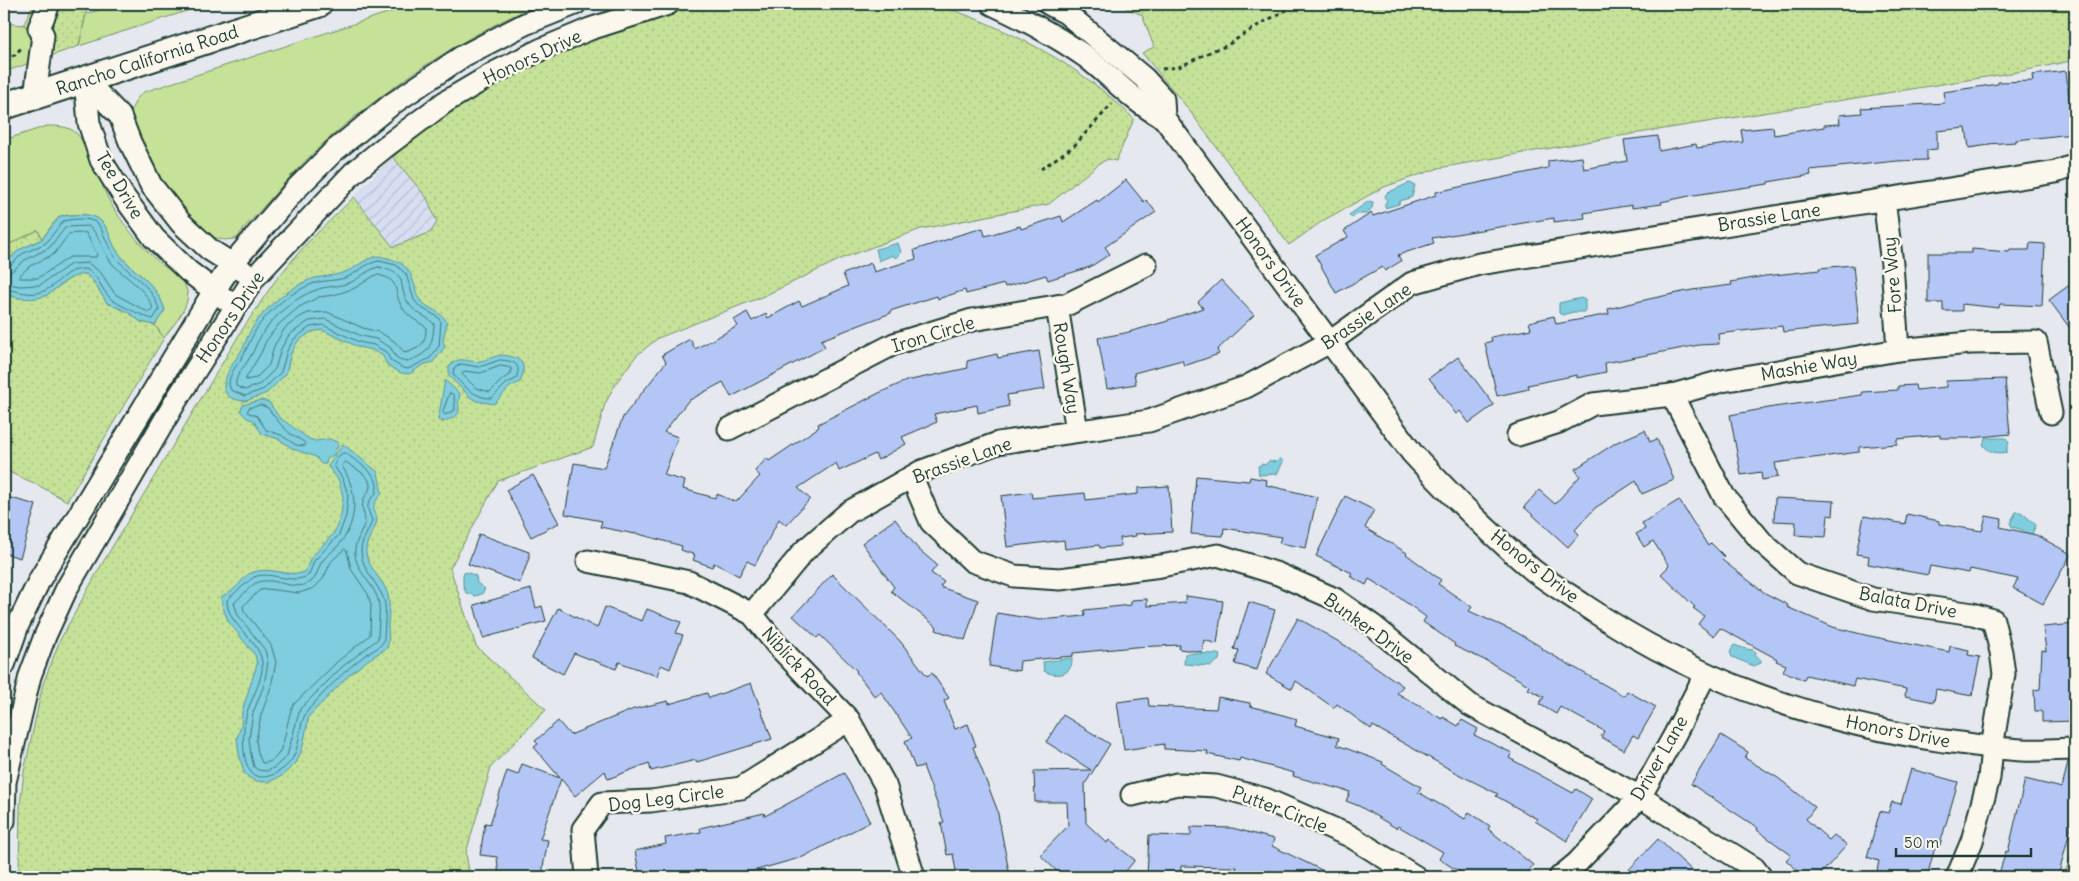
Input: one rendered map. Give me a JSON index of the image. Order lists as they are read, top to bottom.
{
  "streets": {
    "main road": ["Rancho California Road"],
    "street": [
      "Honors Drive",
      "Tee Drive",
      "Brassie Lane",
      "Fore Way",
      "Iron Circle",
      "Mashie Way",
      "Rough Way",
      "Balata Drive",
      "Bunker Drive",
      "Niblick Road",
      "Driver Lane",
      "Dog Leg Circle",
      "Putter Circle"
    ]
  },
  "crossings": [
    ["Honors Drive", "Tee Drive"],
    ["Honors Drive", "Brassie Lane"],
    ["Honors Drive", "Balata Drive"],
    ["Honors Drive", "Driver Lane"],
    ["Rancho California Road", "Tee Drive"],
    ["Brassie Lane", "Fore Way"],
    ["Brassie Lane", "Rough Way"],
    ["Brassie Lane", "Bunker Drive"],
    ["Brassie Lane", "Niblick Road"],
    ["Fore Way", "Mashie Way"],
    ["Iron Circle", "Rough Way"],
    ["Mashie Way", "Balata Drive"],
    ["Bunker Drive", "Driver Lane"],
    ["Niblick Road", "Dog Leg Circle"]
  ],
  "scale_bar": "50 m"
}
